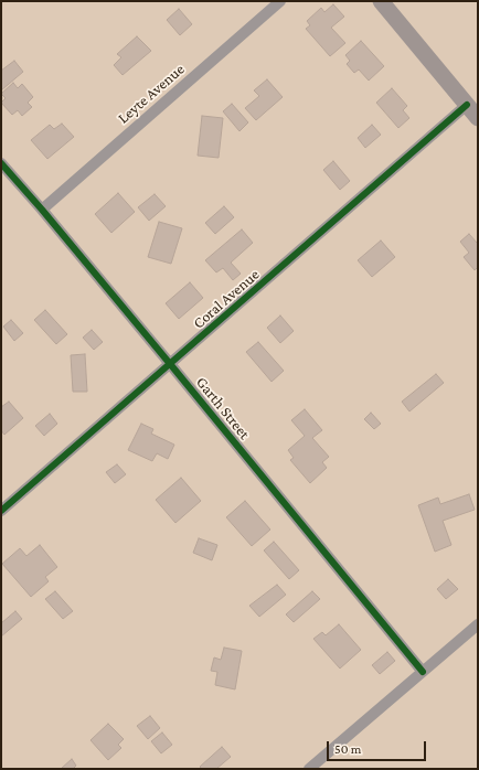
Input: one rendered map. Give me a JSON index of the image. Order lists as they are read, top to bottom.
{
  "streets": {
    "street": ["Leyte Avenue", "Coral Avenue", "Garth Street"]
  },
  "crossings": [
    ["Leyte Avenue", "Garth Street"],
    ["Coral Avenue", "Garth Street"]
  ],
  "scale_bar": "50 m"
}
